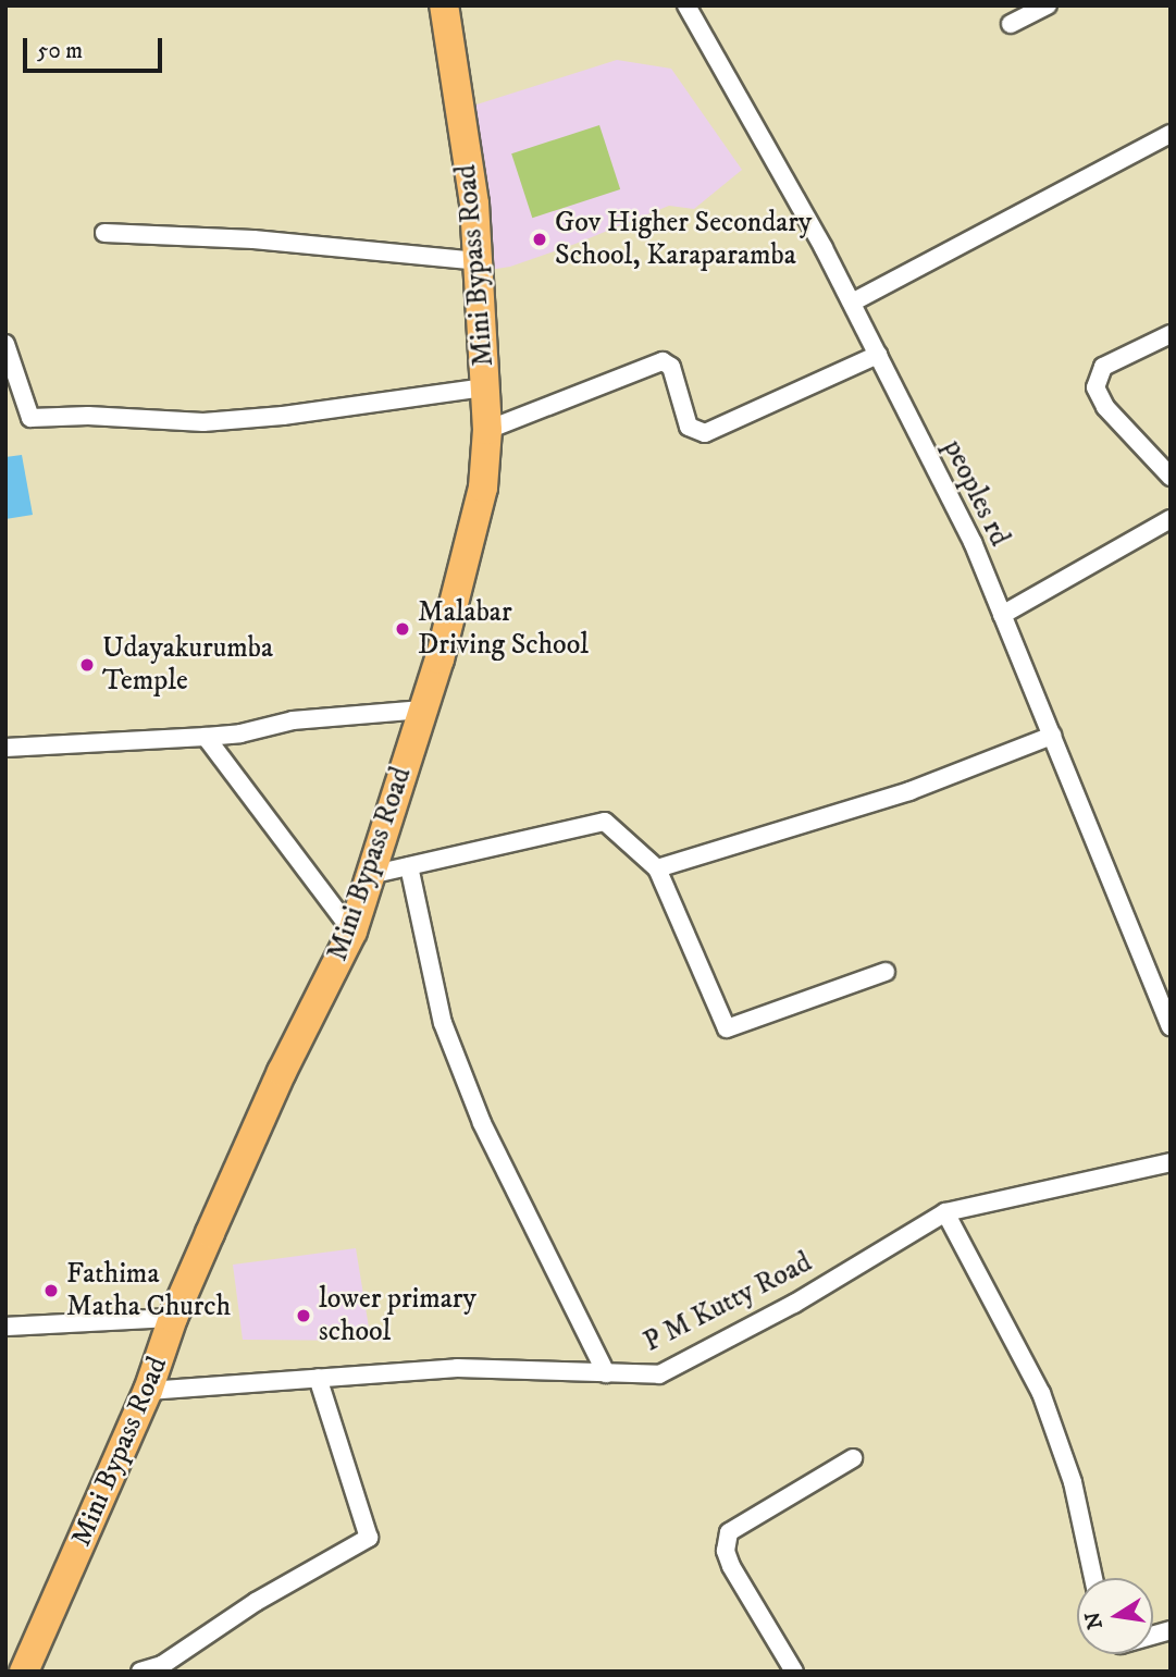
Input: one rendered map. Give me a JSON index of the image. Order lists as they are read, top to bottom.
{
  "streets": {
    "main road": ["Mini Bypass Road"],
    "street": ["peoples rd", "P M Kutty Road"]
  },
  "crossings": [
    ["Mini Bypass Road", "P M Kutty Road"]
  ],
  "places": [
    "Gov Higher Secondary School, Karaparamba",
    "Malabar Driving School",
    "Udayakurumba Temple",
    "Fathima Matha Church",
    "lower primary school"
  ],
  "scale_bar": "50 m",
  "north": "left"
}
